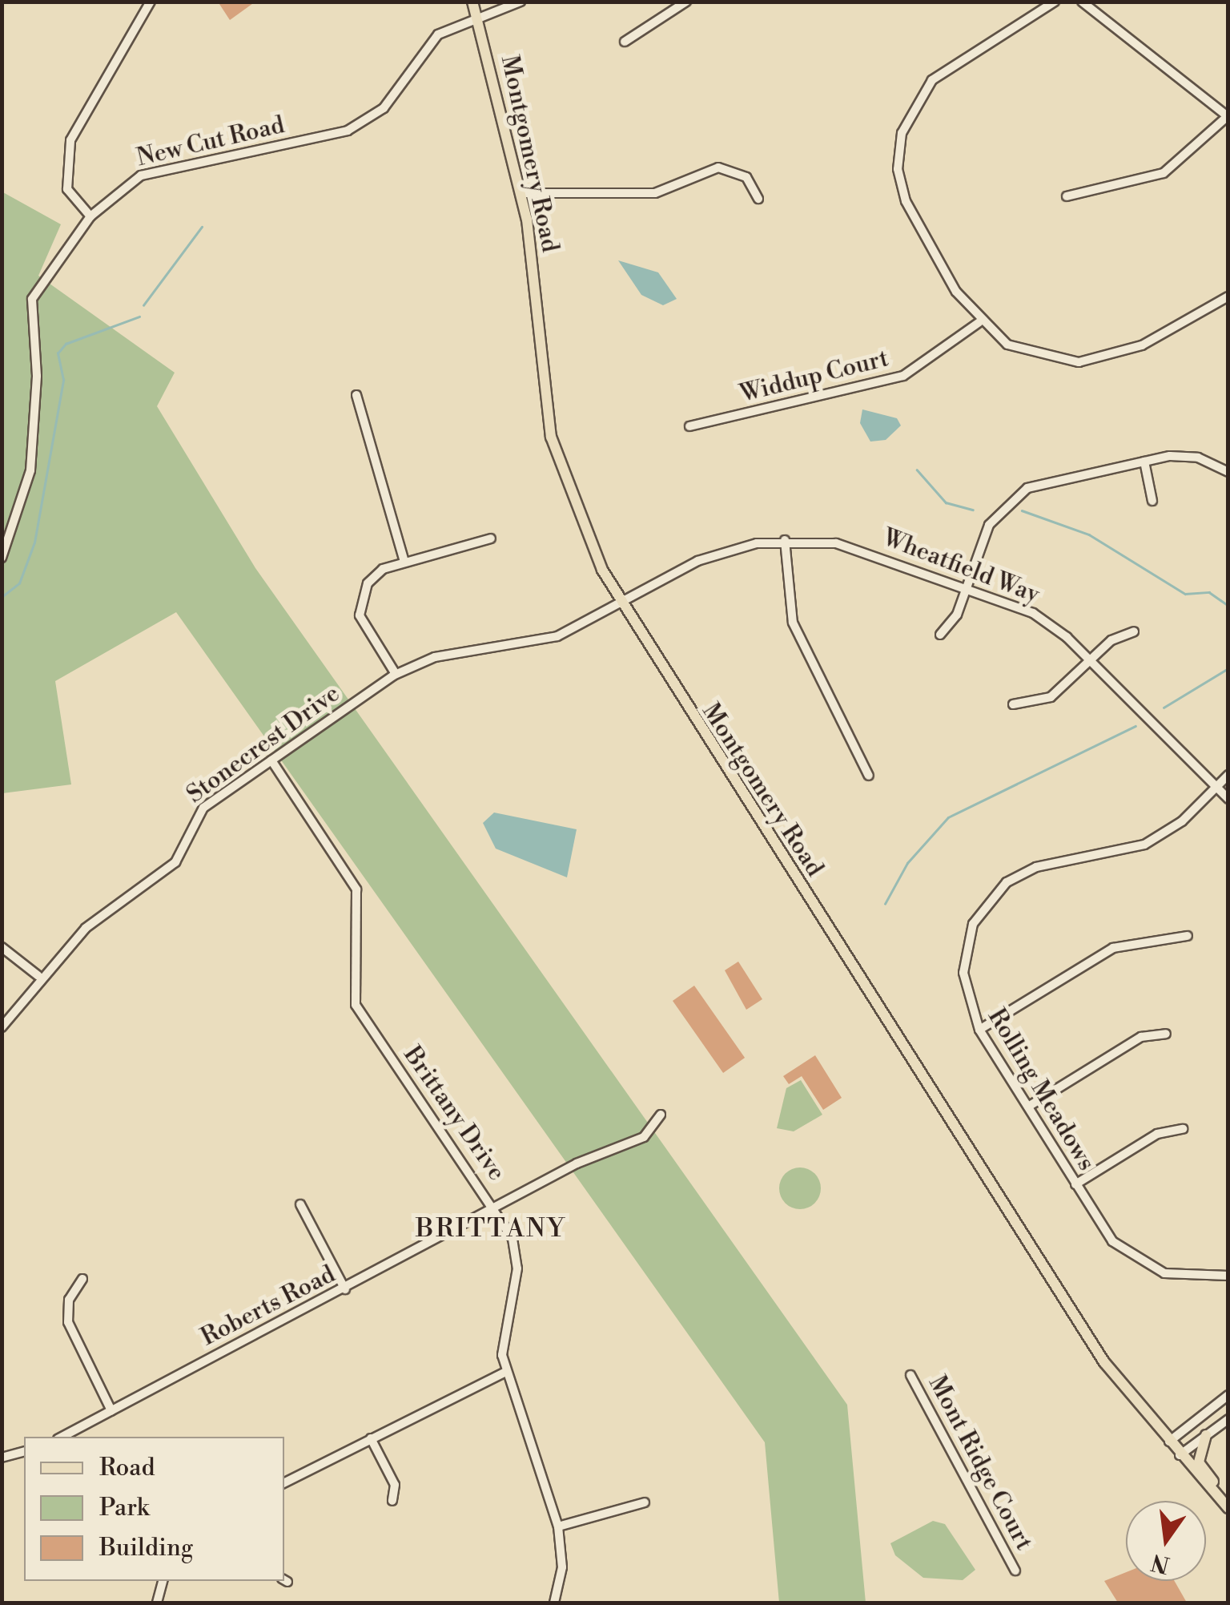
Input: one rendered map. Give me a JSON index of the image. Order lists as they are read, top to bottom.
{
  "streets": {
    "main road": ["Montgomery Road"],
    "street": [
      "New Cut Road",
      "Widdup Court",
      "Wheatfield Way",
      "Stonecrest Drive",
      "Rolling Meadows",
      "Brittany Drive",
      "Roberts Road",
      "Mont Ridge Court"
    ]
  },
  "crossings": [
    ["New Cut Road", "Montgomery Road"],
    ["Montgomery Road", "Wheatfield Way"],
    ["Montgomery Road", "Stonecrest Drive"],
    ["Wheatfield Way", "Stonecrest Drive"],
    ["Wheatfield Way", "Rolling Meadows"],
    ["Stonecrest Drive", "Brittany Drive"],
    ["Brittany Drive", "Roberts Road"]
  ],
  "districts": ["BRITTANY"],
  "legend": ["Road", "Park", "Building"],
  "north": "bottom"
}
